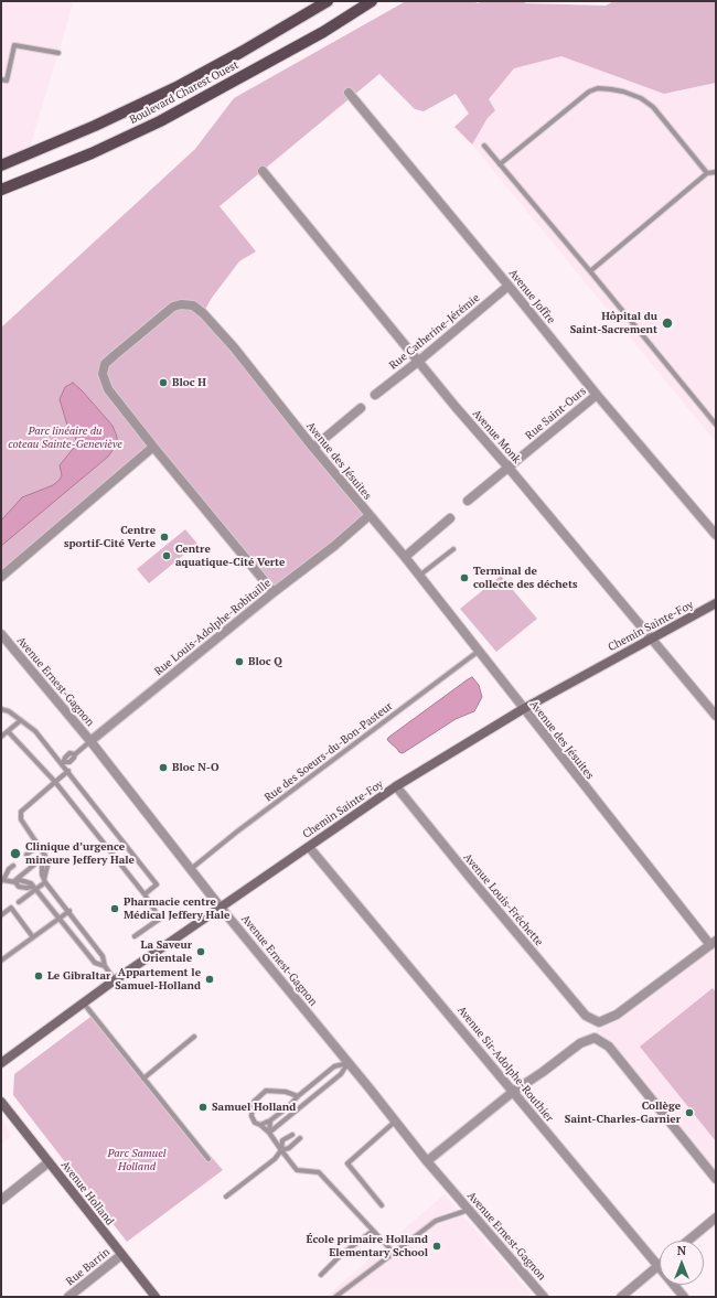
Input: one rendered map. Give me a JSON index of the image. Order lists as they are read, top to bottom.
{
  "streets": {
    "main road": ["Boulevard Charest Ouest", "Chemin Sainte-Foy", "Avenue Holland"],
    "street": [
      "Avenue Joffre",
      "Rue Catherine-Jérémie",
      "Rue Saint-Ours",
      "Avenue Monk",
      "Avenue des Jésuites",
      "Rue Louis-Adolphe-Robitaille",
      "Avenue Ernest-Gagnon",
      "Avenue Louis-Fréchette",
      "Avenue Sir-Adolphe-Routhier",
      "Rue Barrin"
    ],
    "lane": ["Rue des Soeurs-du-Bon-Pasteur"]
  },
  "crossings": [
    ["Avenue Joffre", "Rue Catherine-Jérémie"],
    ["Avenue Joffre", "Rue Saint-Ours"],
    ["Rue Catherine-Jérémie", "Avenue Monk"],
    ["Rue Saint-Ours", "Avenue Monk"],
    ["Avenue Monk", "Chemin Sainte-Foy"],
    ["Avenue des Jésuites", "Chemin Sainte-Foy"],
    ["Avenue des Jésuites", "Rue Louis-Adolphe-Robitaille"],
    ["Avenue des Jésuites", "Rue des Soeurs-du-Bon-Pasteur"],
    ["Avenue des Jésuites", "Avenue Louis-Fréchette"],
    ["Chemin Sainte-Foy", "Avenue Ernest-Gagnon"],
    ["Chemin Sainte-Foy", "Avenue Louis-Fréchette"],
    ["Chemin Sainte-Foy", "Avenue Sir-Adolphe-Routhier"],
    ["Rue Louis-Adolphe-Robitaille", "Avenue Ernest-Gagnon"],
    ["Avenue Ernest-Gagnon", "Rue des Soeurs-du-Bon-Pasteur"],
    ["Avenue Holland", "Rue Barrin"]
  ],
  "parks": ["Parc linéaire du coteau Sainte-Geneviève", "Parc Samuel Holland"],
  "places": [
    "Hôpital du Saint-Sacrement",
    "Bloc H",
    "Centre sportif-Cité Verte",
    "Centre aquatique-Cité Verte",
    "Terminal de collecte des déchets",
    "Bloc Q",
    "Bloc N-O",
    "Clinique d’urgence mineure Jeffery Hale",
    "Pharmacie centre Médical Jeffery Hale",
    "La Saveur Orientale",
    "Le Gibraltar",
    "Appartement le Samuel-Holland",
    "Samuel Holland",
    "Collège Saint-Charles-Garnier",
    "École primaire Holland Elementary School"
  ],
  "north": "top"
}
